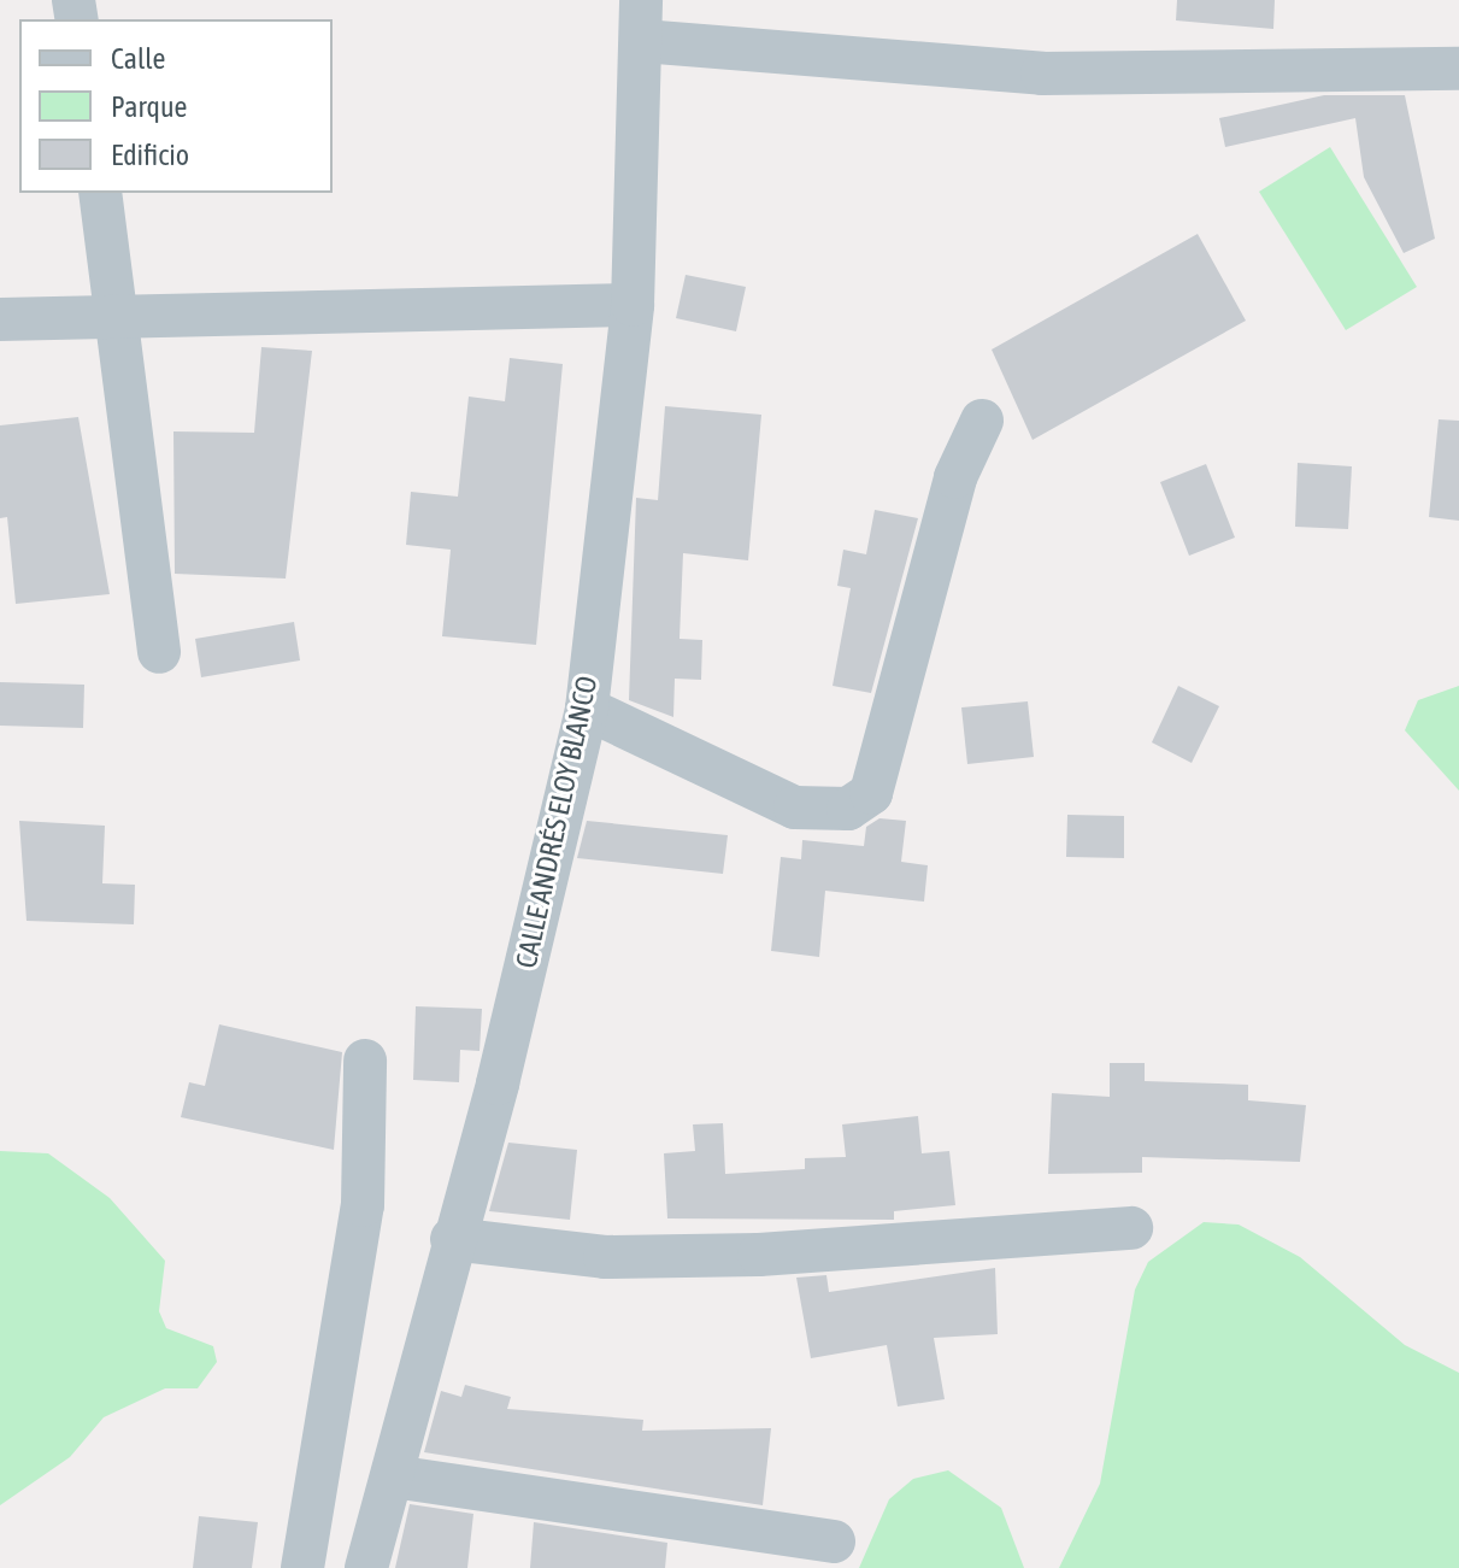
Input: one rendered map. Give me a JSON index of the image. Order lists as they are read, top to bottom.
{
  "streets": {
    "street": ["CALLE ANDRÉS ELOY BLANCO"]
  },
  "legend": ["Calle", "Parque", "Edificio"]
}
